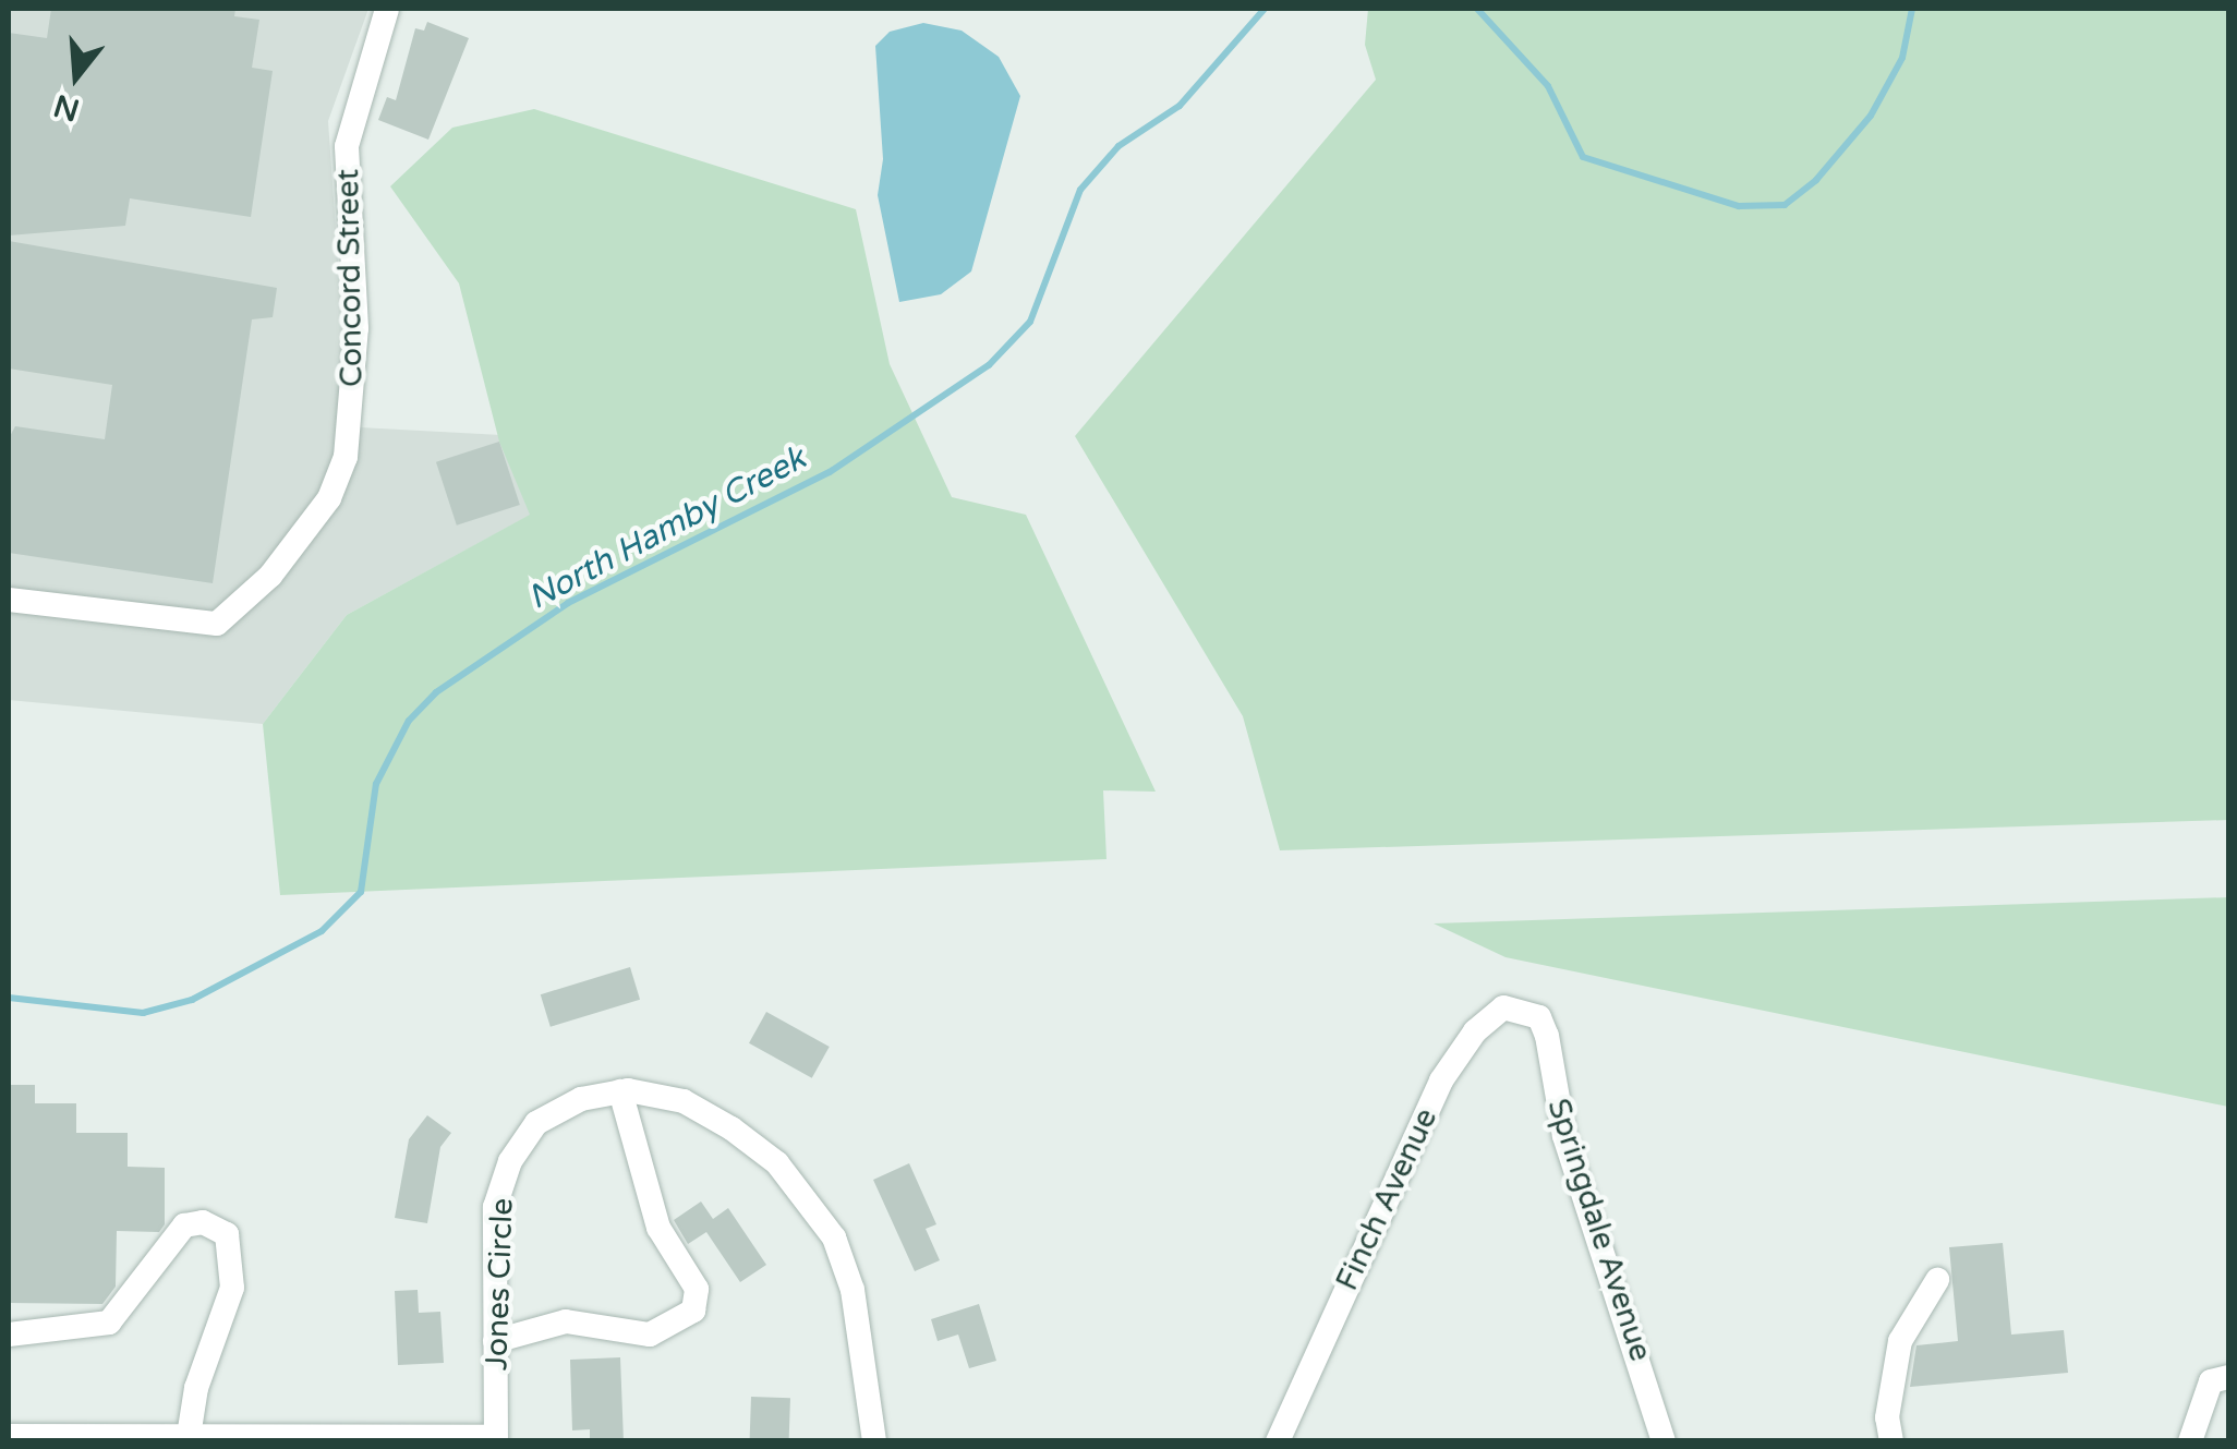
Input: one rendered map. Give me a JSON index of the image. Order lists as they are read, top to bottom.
{
  "streets": {
    "street": [
      "Concord Street",
      "Finch Avenue",
      "Springdale Avenue",
      "Jones Circle"
    ]
  },
  "crossings": [
    ["Finch Avenue", "Springdale Avenue"]
  ],
  "water": ["North Hamby Creek"],
  "north": "bottom"
}
